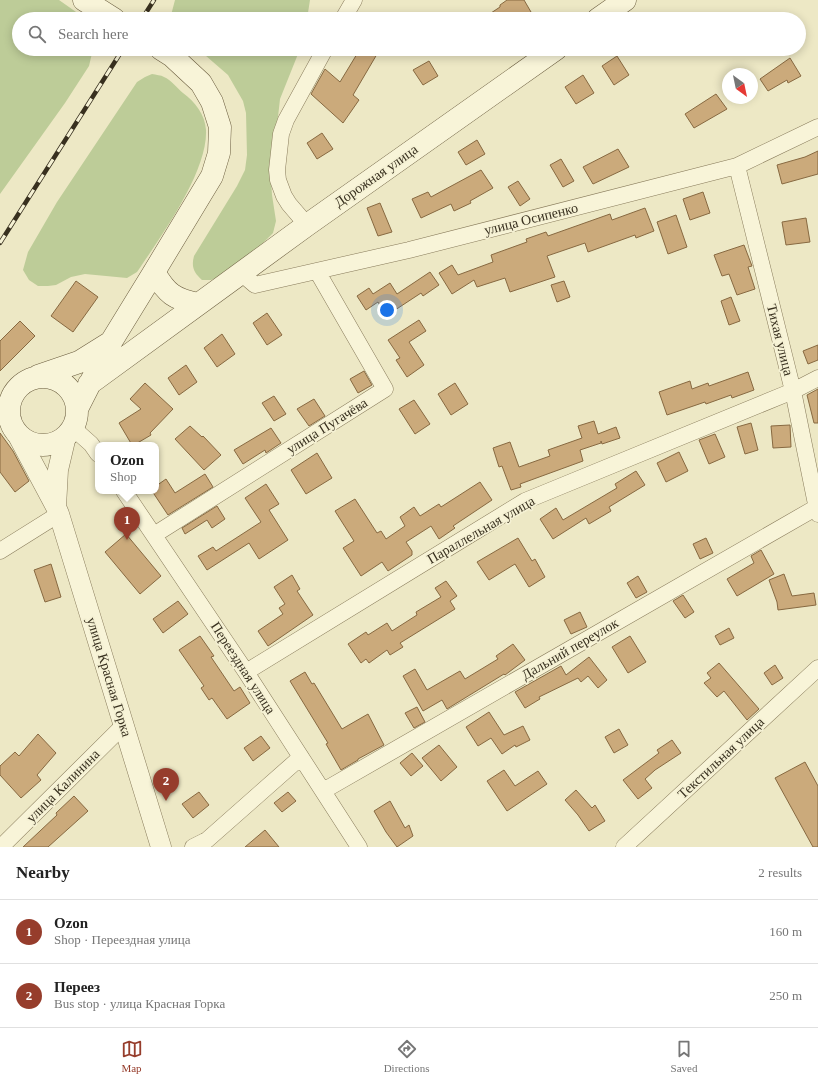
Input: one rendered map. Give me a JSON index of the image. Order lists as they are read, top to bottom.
{
  "streets": {
    "main road": ["Дорожная улица"],
    "street": [
      "улица Осипенко",
      "Тихая улица",
      "улица Пугачёва",
      "Параллельная улица",
      "Дальний переулок",
      "Переездная улица",
      "улица Красная Горка",
      "Текстильная улица",
      "улица Калинина"
    ]
  },
  "crossings": [
    ["Дорожная улица", "улица Осипенко"],
    ["улица Осипенко", "Тихая улица"],
    ["улица Осипенко", "улица Пугачёва"],
    ["Тихая улица", "Параллельная улица"],
    ["Тихая улица", "Дальний переулок"],
    ["улица Пугачёва", "Переездная улица"],
    ["Параллельная улица", "Переездная улица"],
    ["Дальний переулок", "Переездная улица"],
    ["улица Красная Горка", "улица Калинина"]
  ],
  "north": "bottom right",
  "page": {
    "search": "Search here",
    "popup": ["Ozon", "Shop"],
    "pins": ["1", "2"],
    "heading": ["Nearby", "2 results"],
    "list": [
      {
        "mark": "1",
        "name": "Ozon",
        "note": "Shop · Переездная улица",
        "value": "160 m"
      },
      {
        "mark": "2",
        "name": "Переез",
        "note": "Bus stop · улица Красная Горка",
        "value": "250 m"
      }
    ],
    "nav": ["Map", "Directions", "Saved"]
  }
}
